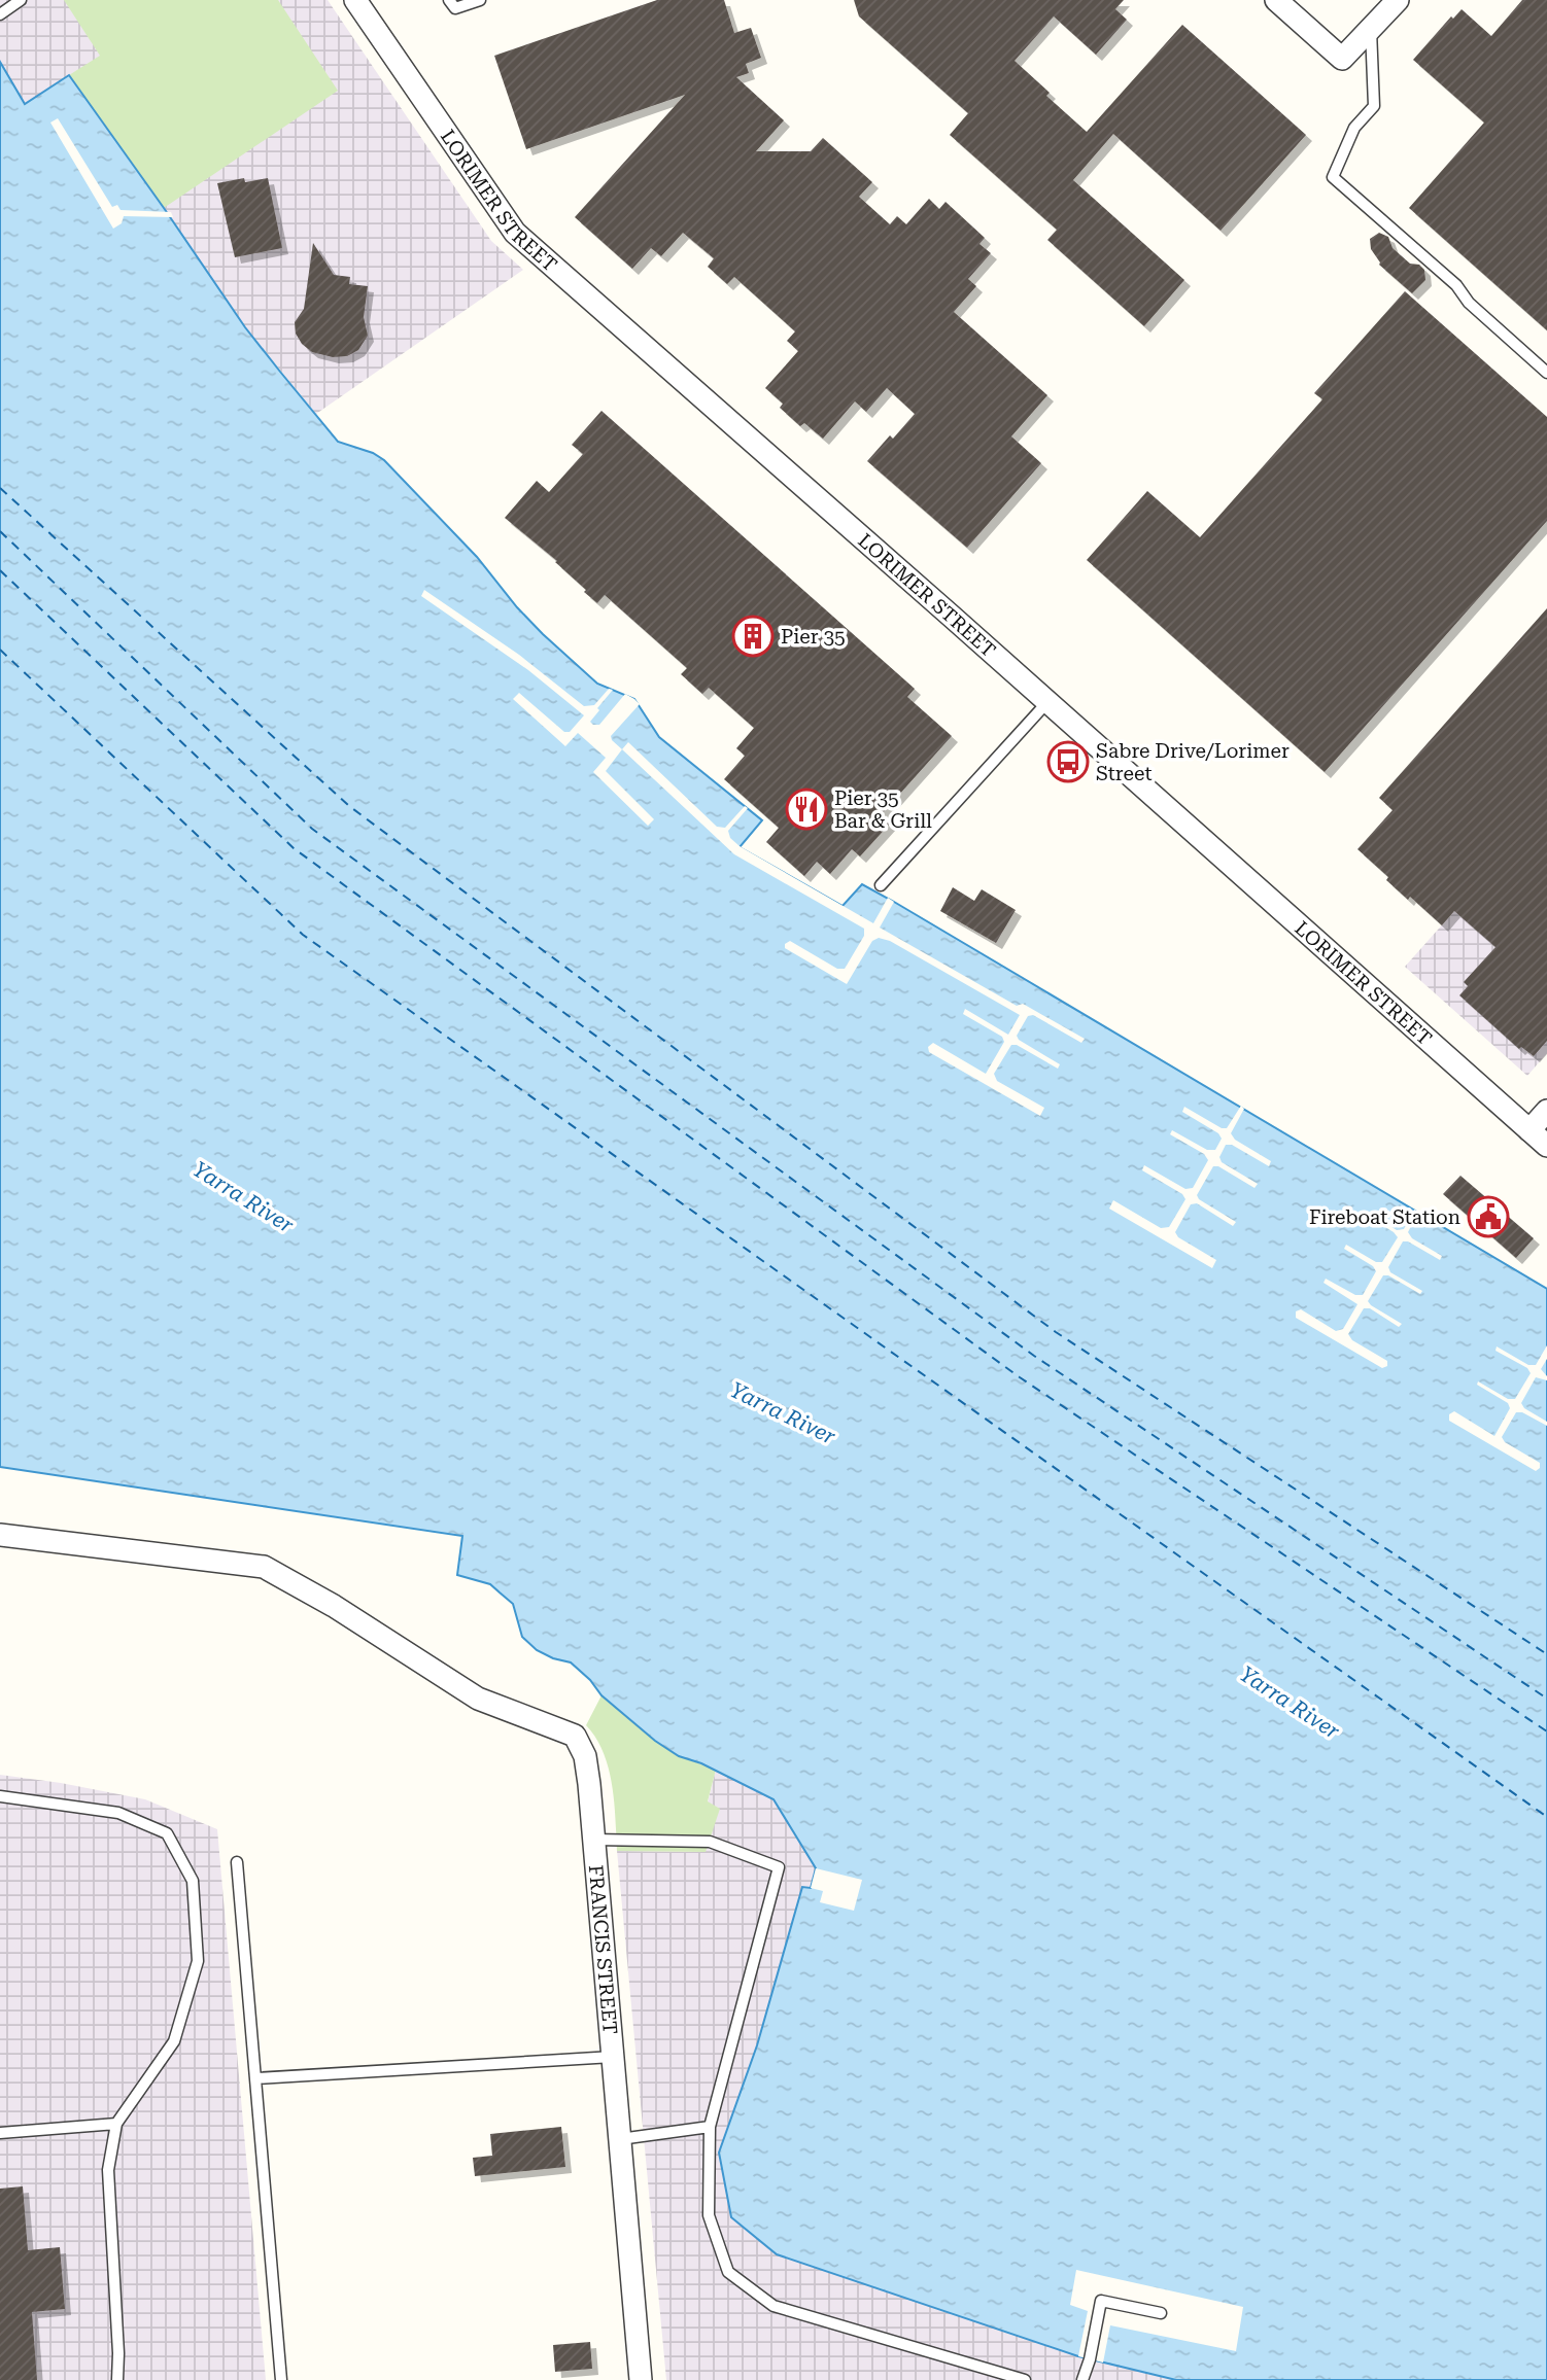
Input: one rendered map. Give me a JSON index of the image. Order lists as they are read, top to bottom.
{
  "streets": {
    "street": ["LORIMER STREET", "FRANCIS STREET"]
  },
  "water": ["Yarra River"],
  "places": {
    "building": ["Pier 35"],
    "bus stop": ["Sabre Drive/Lorimer Street"],
    "restaurant": ["Pier 35 Bar & Grill"],
    "public building": ["Fireboat Station"]
  }
}
